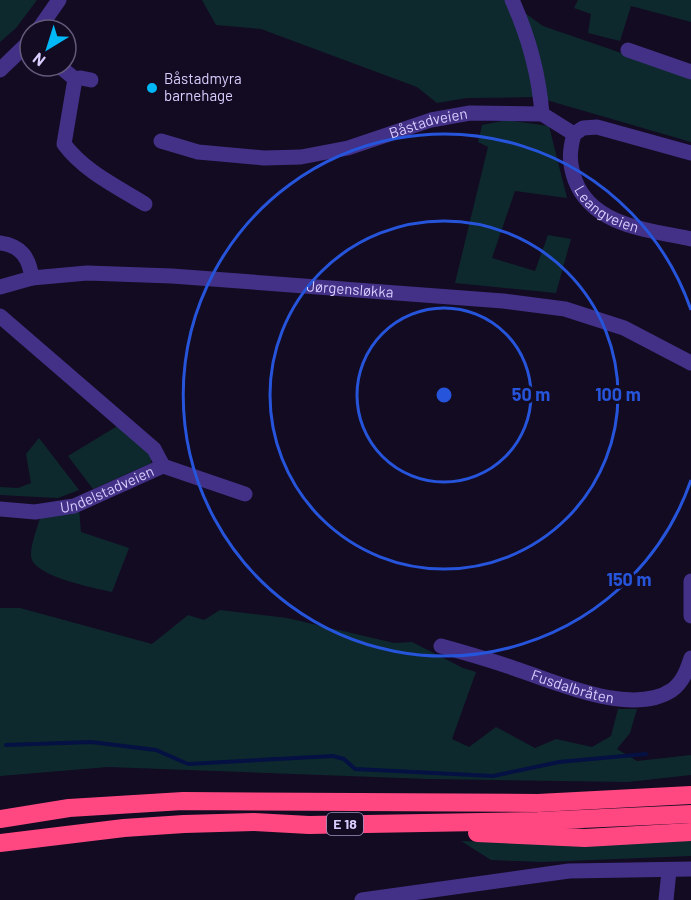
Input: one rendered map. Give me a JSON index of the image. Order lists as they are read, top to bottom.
{
  "streets": {
    "highway": ["E 18"],
    "street": [
      "Båstadveien",
      "Leangveien",
      "Jørgensløkka",
      "Undelstadveien",
      "Fusdalbråten"
    ]
  },
  "places": ["Båstadmyra barnehage"],
  "north": "bottom left",
  "rings": ["50 m", "100 m", "150 m"]
}
